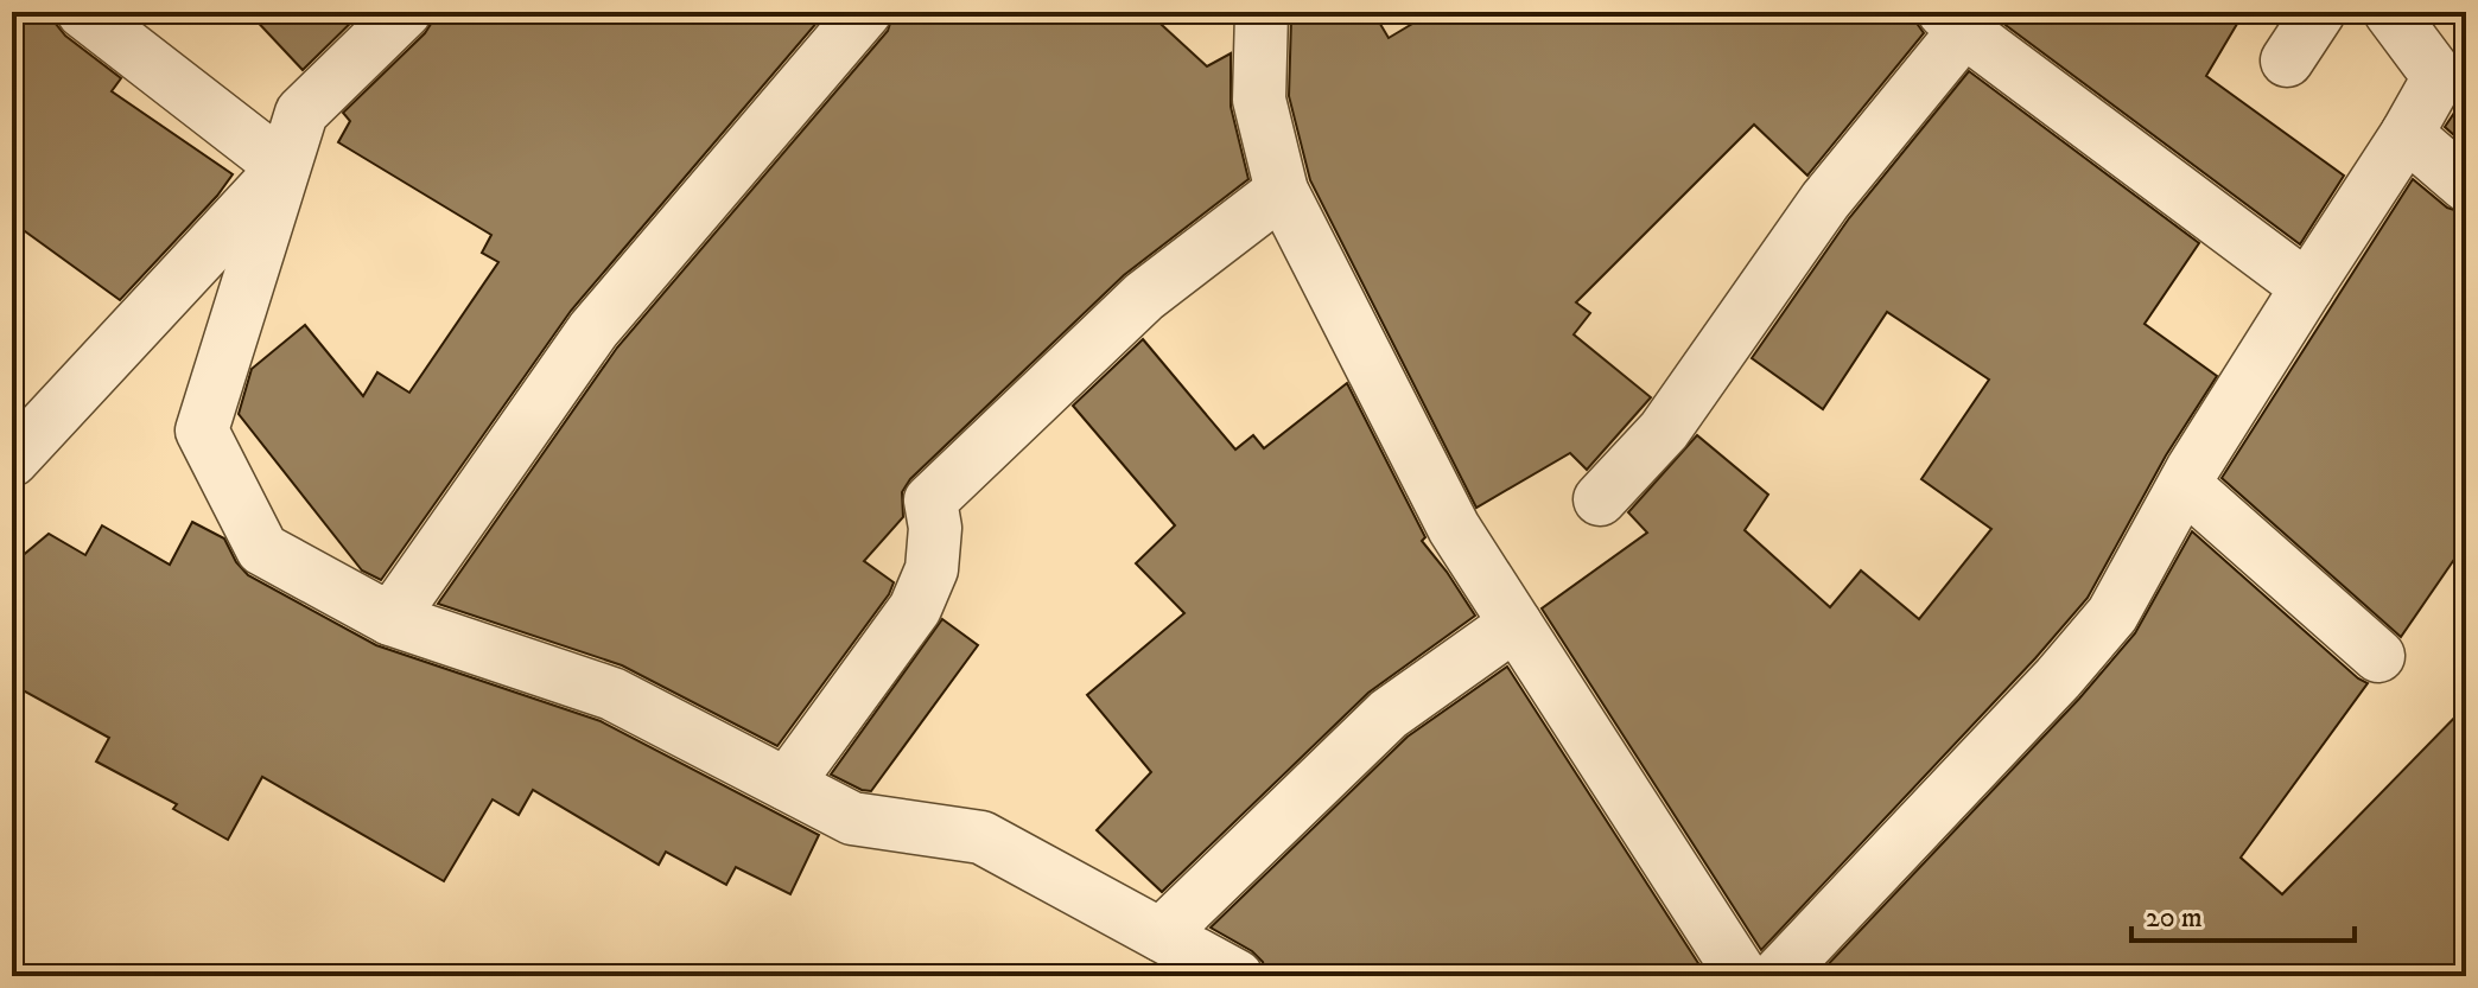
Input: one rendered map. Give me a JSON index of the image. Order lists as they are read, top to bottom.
{
  "scale_bar": "20 m"
}
